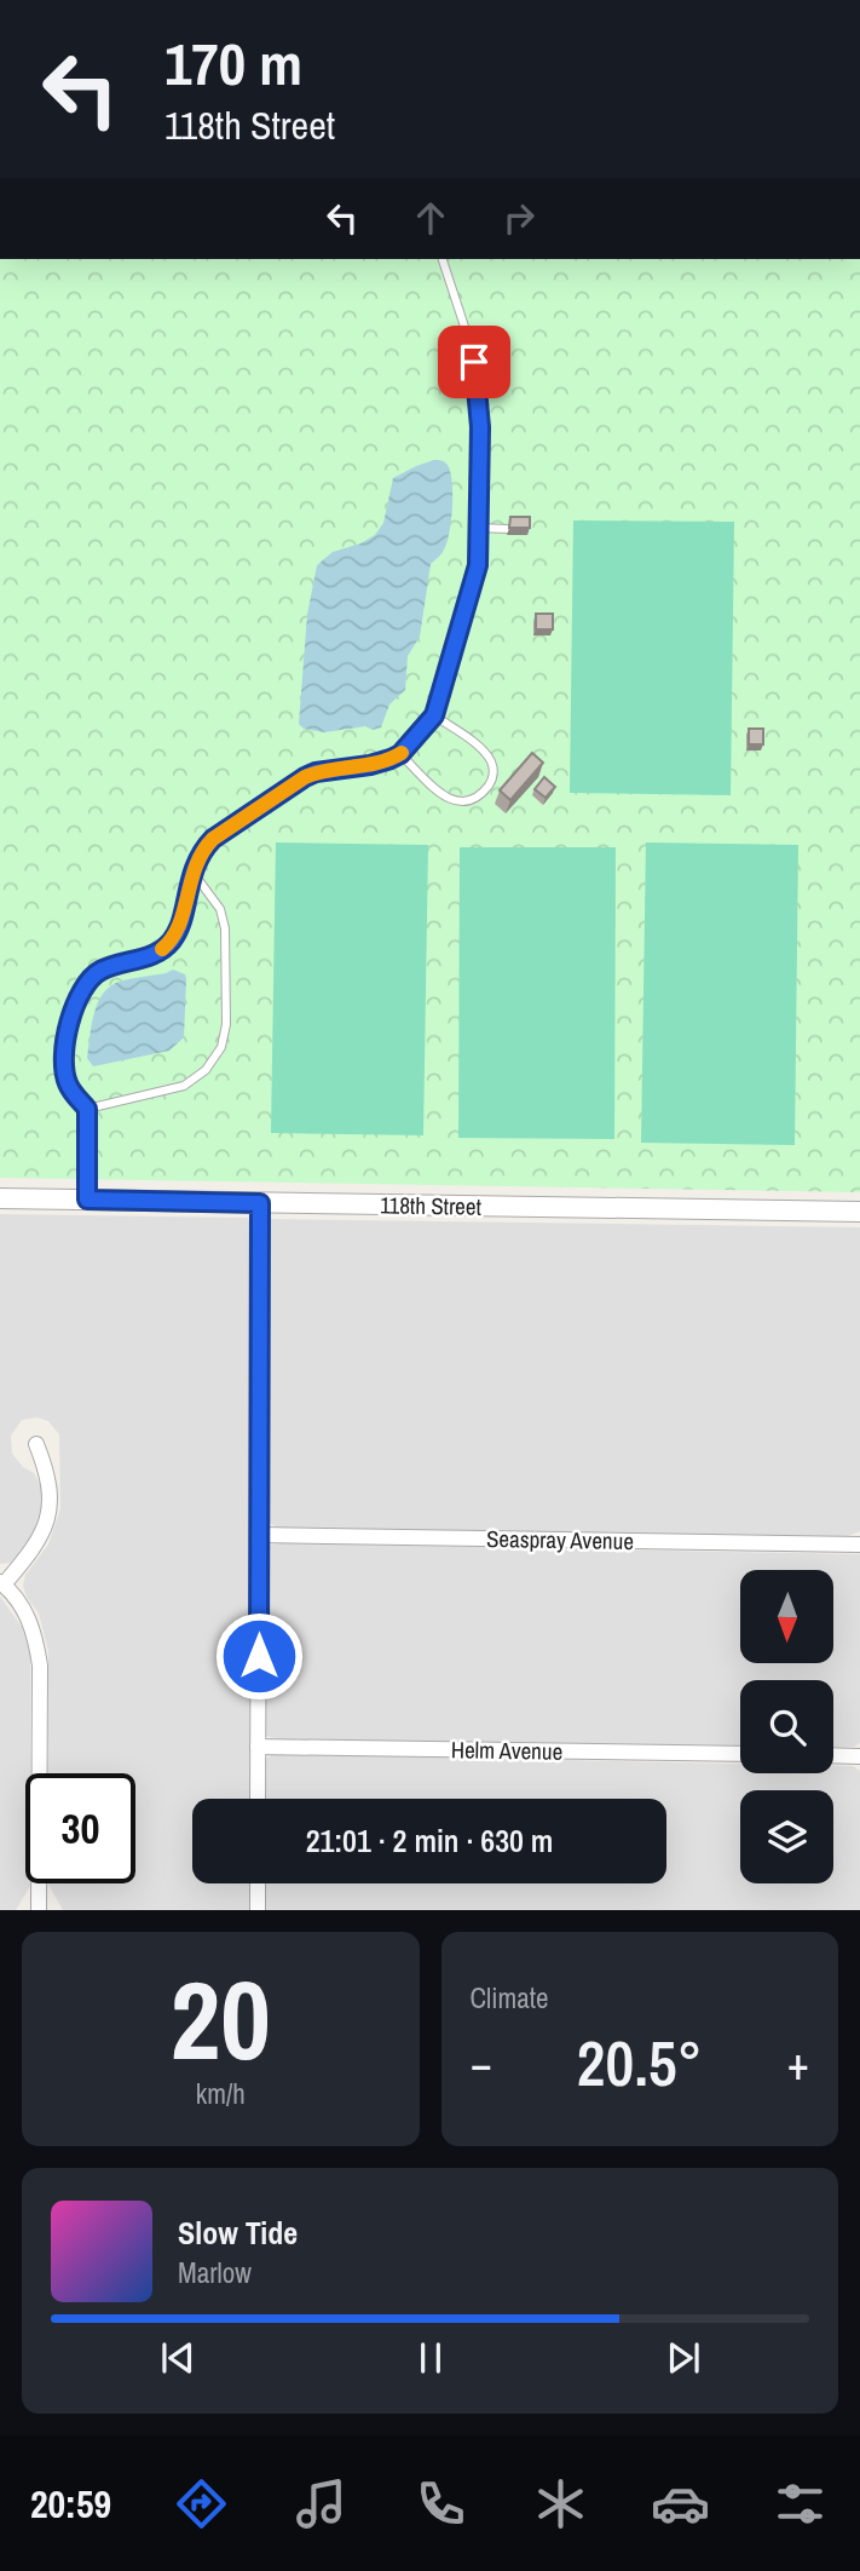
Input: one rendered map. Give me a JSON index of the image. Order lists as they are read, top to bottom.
{
  "streets": {
    "street": ["118th Street", "Seaspray Avenue", "Helm Avenue"]
  },
  "north": "bottom",
  "page": {
    "turn": ["170 m", "118th Street"],
    "limit": "30",
    "trip": "21:01 · 2 min · 630 m",
    "tile": [
      ["20", "km/h"],
      "Climate"
    ],
    "heat": ["−", "20.5°", "+"],
    "song": ["Slow Tide", "Marlow"],
    "tabs": "20:59"
  }
}
